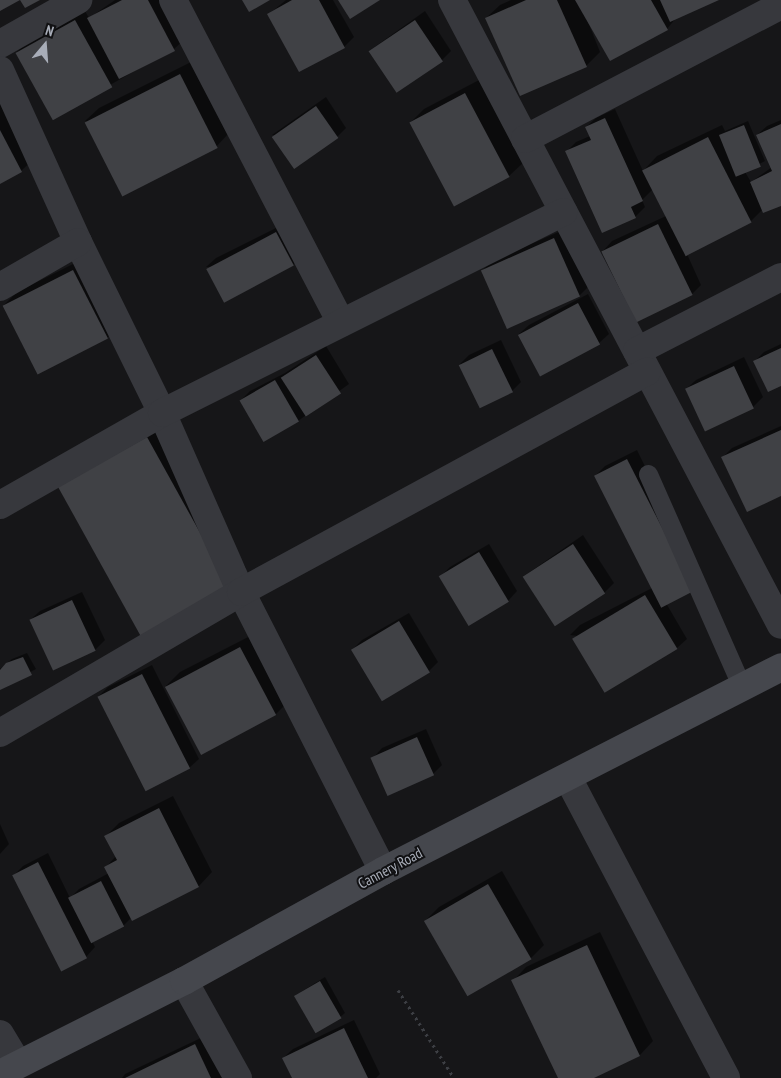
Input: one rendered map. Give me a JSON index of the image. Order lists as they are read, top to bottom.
{
  "streets": {
    "main road": ["Cannery Road"]
  },
  "north": "top"
}
